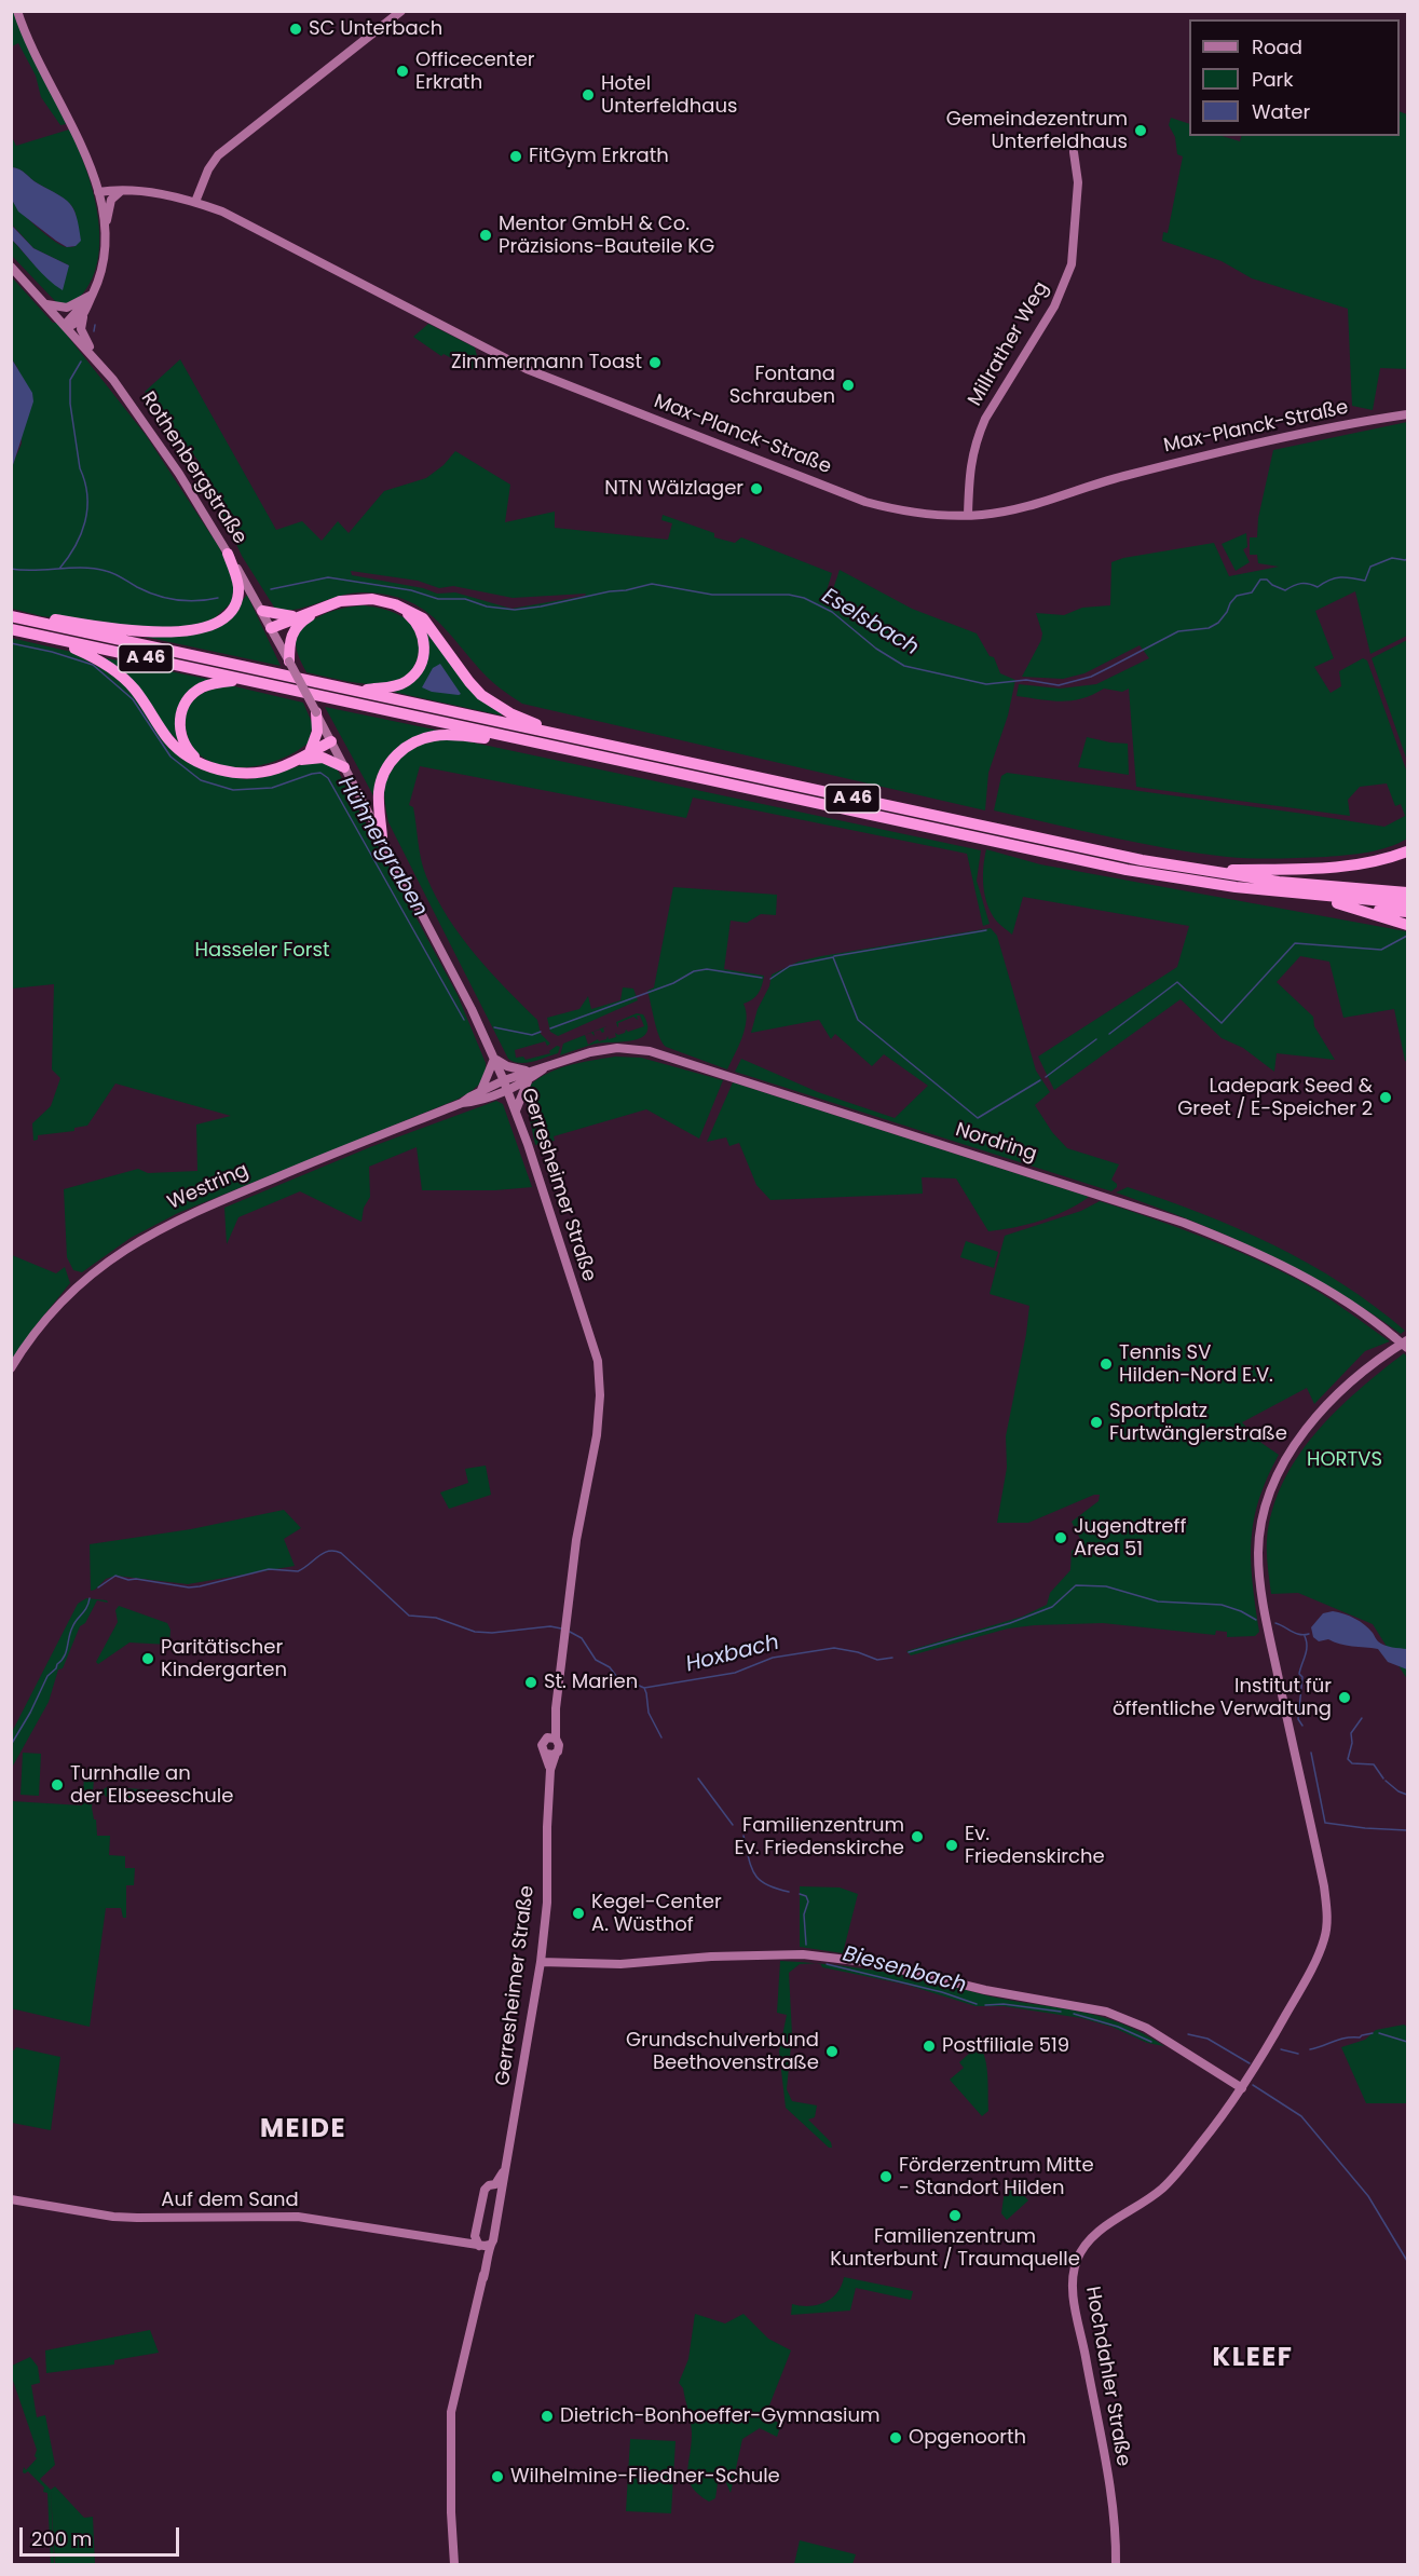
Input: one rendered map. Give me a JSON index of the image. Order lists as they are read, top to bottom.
{
  "streets": {
    "highway": ["A 46"],
    "street": [
      "Millrather Weg",
      "Max-Planck-Straße",
      "Rothenbergstraße",
      "Nordring",
      "Gerresheimer Straße",
      "Westring",
      "Auf dem Sand",
      "Hochdahler Straße"
    ]
  },
  "crossings": [
    ["Millrather Weg", "Max-Planck-Straße"],
    ["Rothenbergstraße", "Gerresheimer Straße"],
    ["Nordring", "Gerresheimer Straße"],
    ["Nordring", "Westring"],
    ["Gerresheimer Straße", "Westring"],
    ["Gerresheimer Straße", "Auf dem Sand"]
  ],
  "districts": ["MEIDE", "KLEEF"],
  "water": [
    "Eselsbach",
    "Hühnergraben",
    "Hoxbach",
    "Biesenbach"
  ],
  "parks": ["Hasseler Forst", "HORTVS"],
  "places": [
    "SC Unterbach",
    "Officecenter Erkrath",
    "Hotel Unterfeldhaus",
    "Gemeindezentrum Unterfeldhaus",
    "FitGym Erkrath",
    "Mentor GmbH & Co. Präzisions-Bauteile KG",
    "Zimmermann Toast",
    "Fontana Schrauben",
    "NTN Wälzlager",
    "Ladepark Seed & Greet / E-Speicher 2",
    "Tennis SV Hilden-Nord E.V.",
    "Sportplatz Furtwänglerstraße",
    "Jugendtreff Area 51",
    "Paritätischer Kindergarten",
    "St. Marien",
    "Institut für öffentliche Verwaltung",
    "Turnhalle an der Elbseeschule",
    "Familienzentrum Ev. Friedenskirche",
    "Ev. Friedenskirche",
    "Kegel-Center A. Wüsthof",
    "Postfiliale 519",
    "Grundschulverbund Beethovenstraße",
    "Förderzentrum Mitte - Standort Hilden",
    "Familienzentrum Kunterbunt / Traumquelle",
    "Dietrich-Bonhoeffer-Gymnasium",
    "Opgenoorth",
    "Wilhelmine-Fliedner-Schule"
  ],
  "legend": ["Road", "Park", "Water"],
  "scale_bar": "200 m"
}
